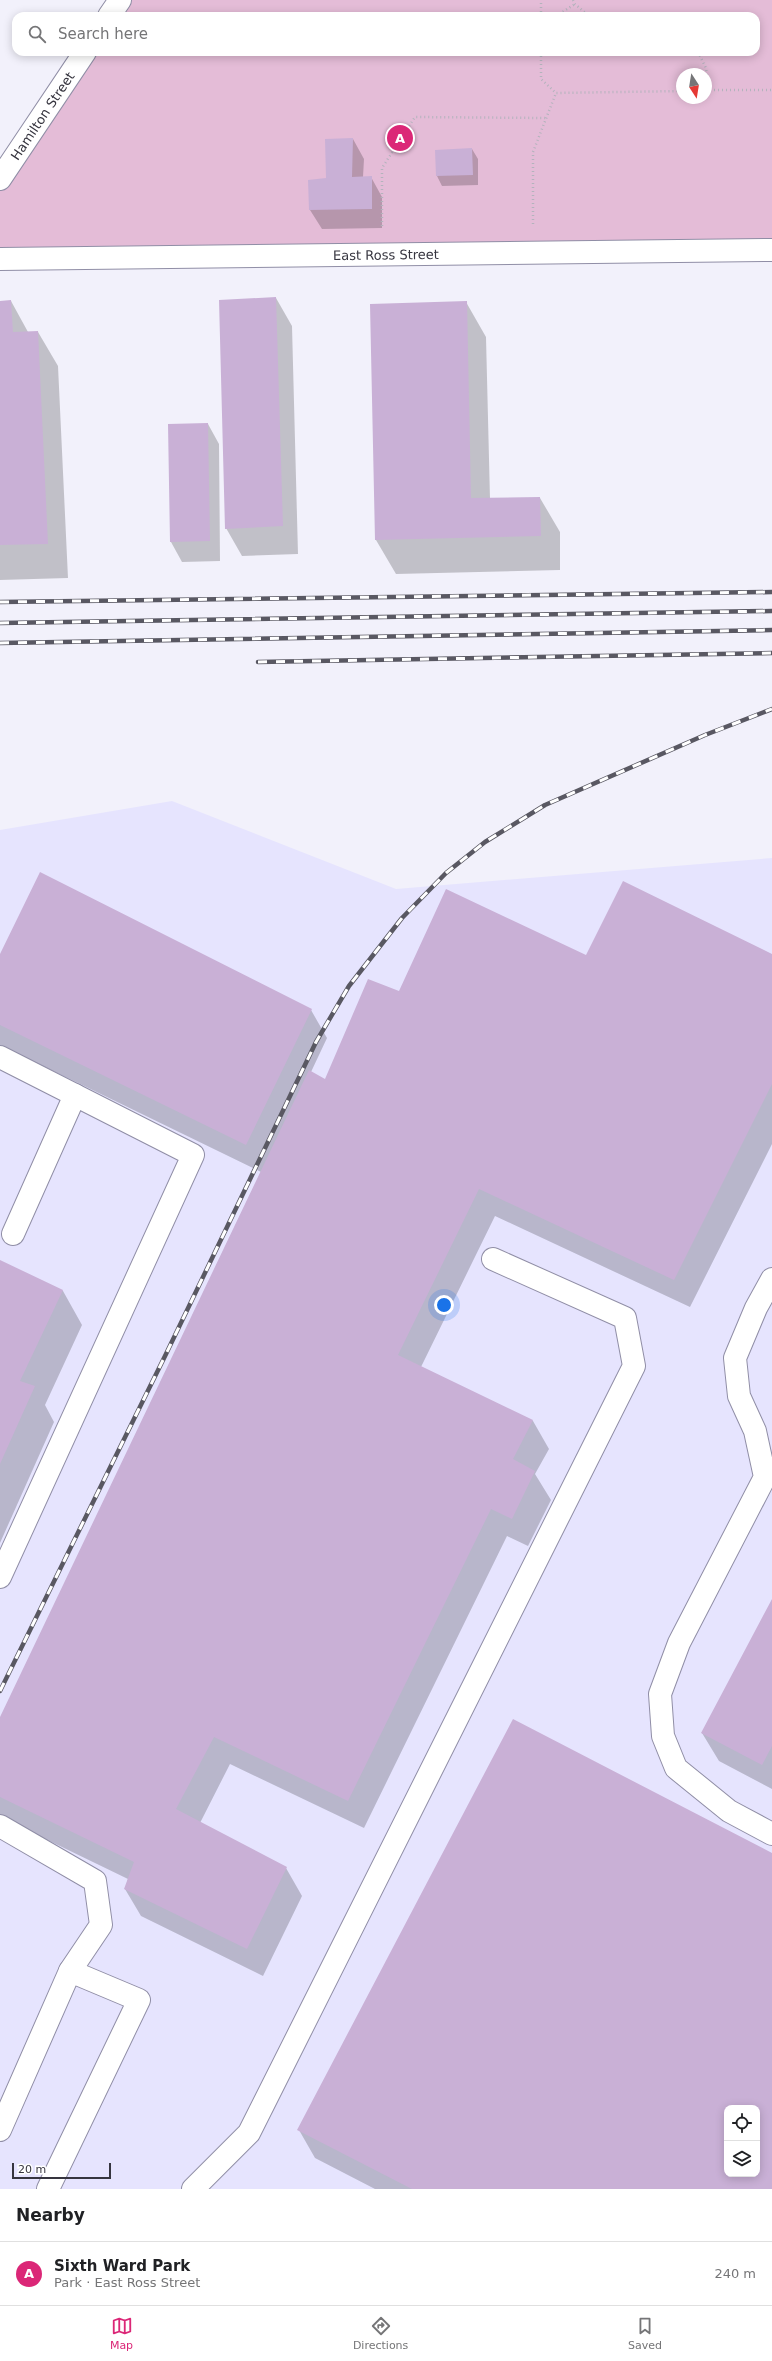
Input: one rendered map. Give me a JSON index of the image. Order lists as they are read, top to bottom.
{
  "streets": {
    "street": ["Hamilton Street", "East Ross Street"]
  },
  "scale_bar": "20 m",
  "north": "bottom",
  "page": {
    "search": "Search here",
    "pins": "A",
    "scale": "20 m",
    "heading": "Nearby",
    "list": [
      {
        "mark": "A",
        "name": "Sixth Ward Park",
        "note": "Park · East Ross Street",
        "value": "240 m"
      }
    ],
    "nav": ["Map", "Directions", "Saved"]
  }
}
